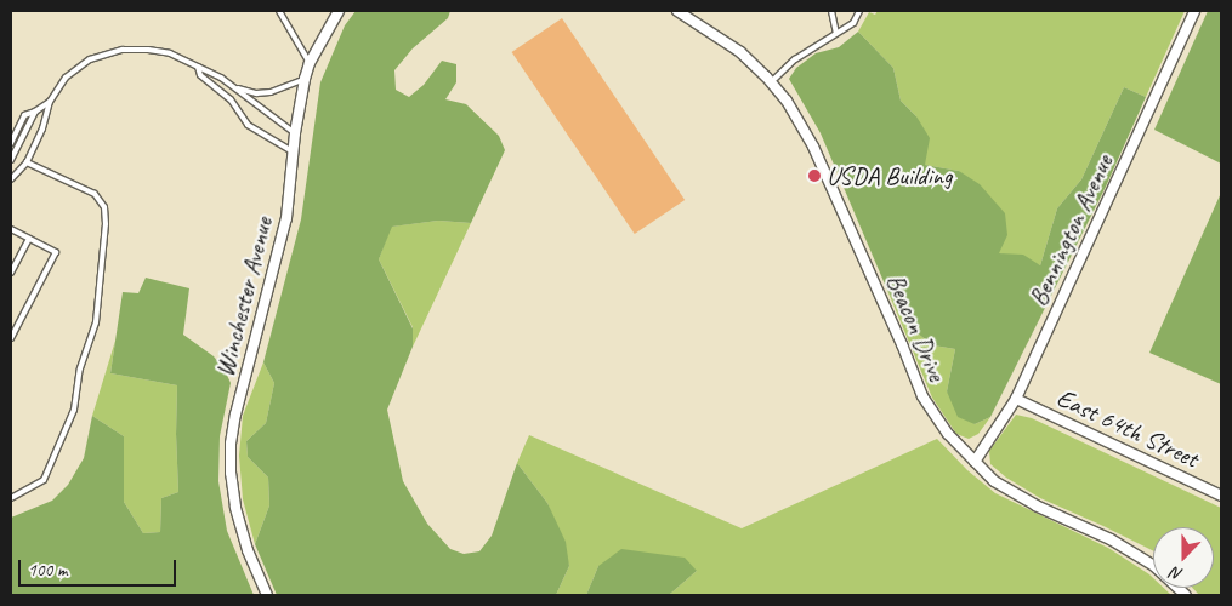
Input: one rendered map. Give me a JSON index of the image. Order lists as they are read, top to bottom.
{
  "streets": {
    "street": [
      "Bennington Avenue",
      "Winchester Avenue",
      "Beacon Drive",
      "East 64th Street"
    ]
  },
  "crossings": [
    ["Bennington Avenue", "Beacon Drive"],
    ["Bennington Avenue", "East 64th Street"]
  ],
  "places": ["USDA Building"],
  "scale_bar": "100 m",
  "north": "bottom"
}
